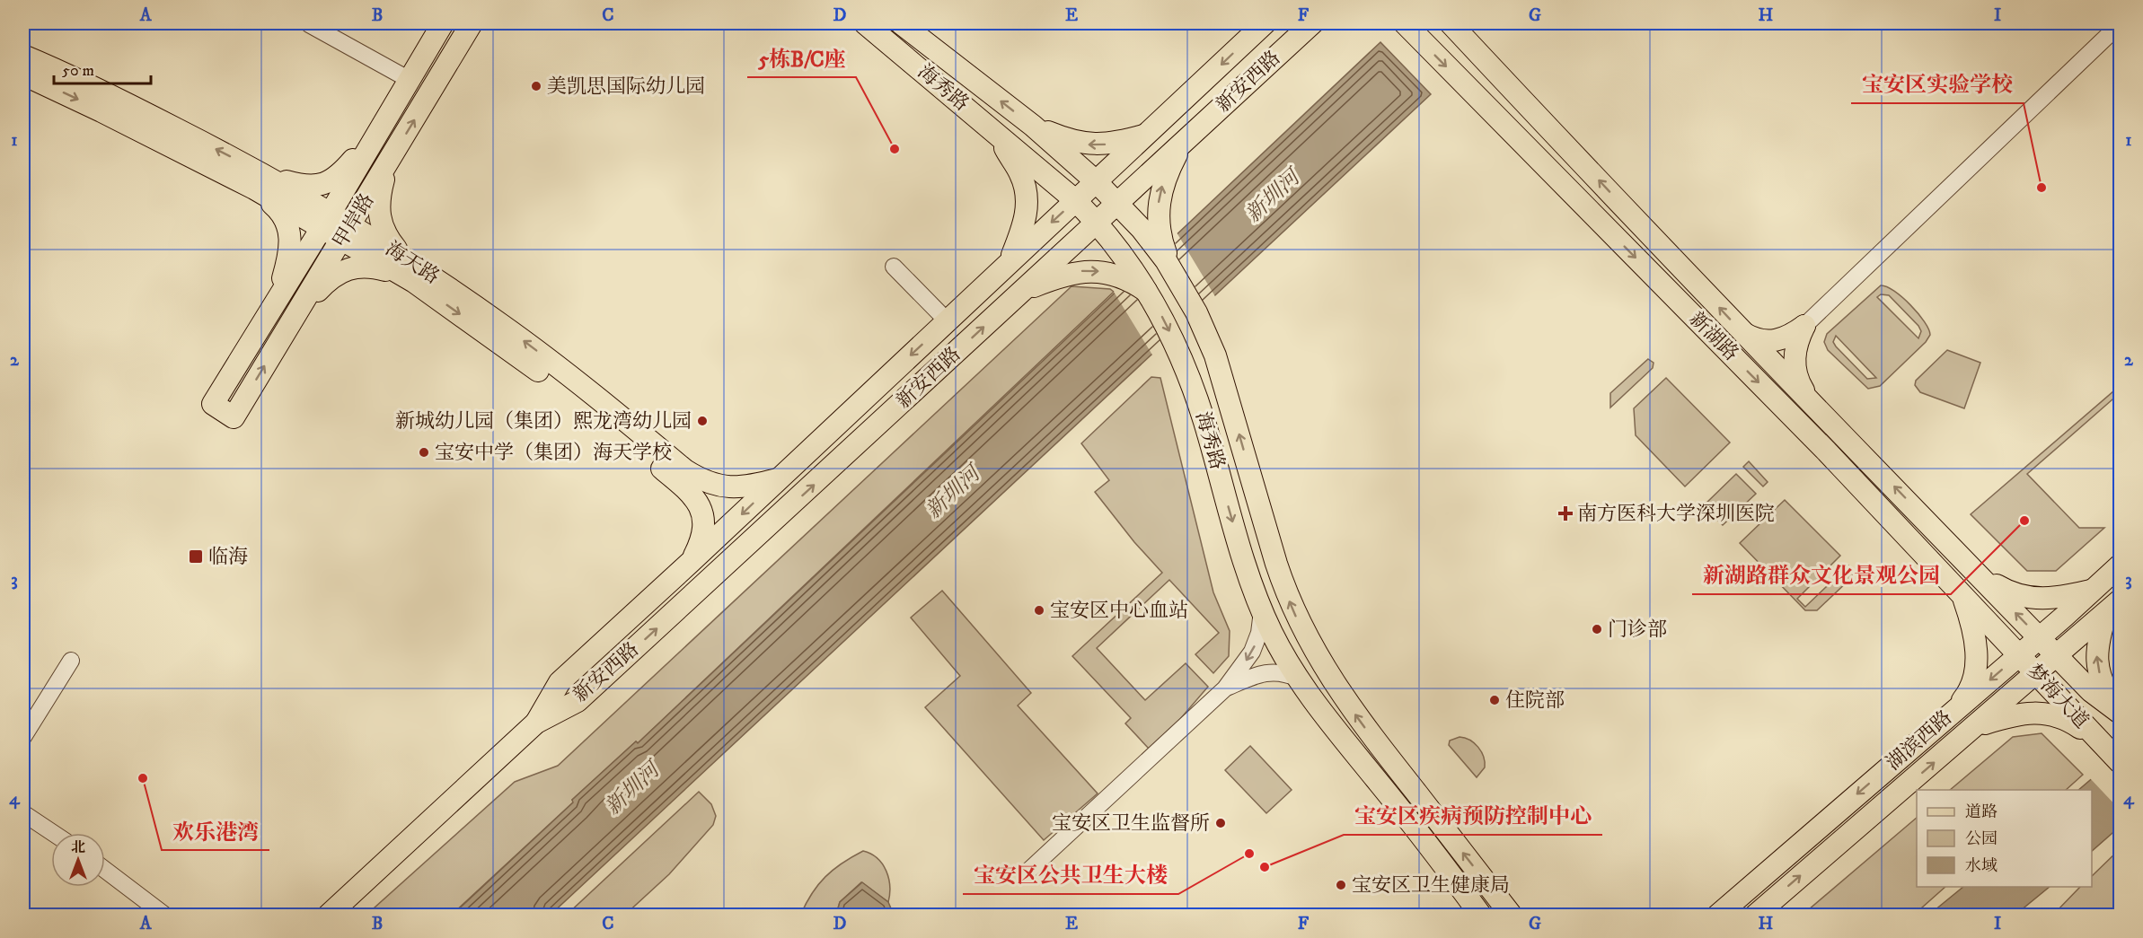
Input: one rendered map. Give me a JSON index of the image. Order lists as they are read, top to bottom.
{
  "streets": {
    "main road": [
      "新安西路",
      "海秀路",
      "甲岸路",
      "海天路",
      "新湖路",
      "梦海大道",
      "湖滨西路"
    ]
  },
  "crossings": [
    ["新安西路", "海秀路"],
    ["新安西路", "海天路"],
    ["甲岸路", "海天路"],
    ["新湖路", "梦海大道"],
    ["新湖路", "湖滨西路"],
    ["梦海大道", "湖滨西路"]
  ],
  "water": ["新圳河"],
  "places": {
    "other": [
      "美凯思国际幼儿园",
      "5栋B/C座",
      "宝安区实验学校",
      "新城幼儿园（集团）熙龙湾幼儿园",
      "宝安中学（集团）海天学校",
      "新湖路群众文化景观公园",
      "宝安区中心血站",
      "门诊部",
      "住院部",
      "欢乐港湾",
      "宝安区卫生监督所",
      "宝安区公共卫生大楼",
      "宝安区疾病预防控制中心",
      "宝安区卫生健康局"
    ],
    "health": ["南方医科大学深圳医院"],
    "transit": ["临海"]
  },
  "legend": ["道路", "公园", "水域"],
  "scale_bar": "50 m",
  "north": "top",
  "grid": {
    "columns": [
      "A",
      "B",
      "C",
      "D",
      "E",
      "F",
      "G",
      "H",
      "I"
    ],
    "rows": [
      "1",
      "2",
      "3",
      "4"
    ]
  }
}
